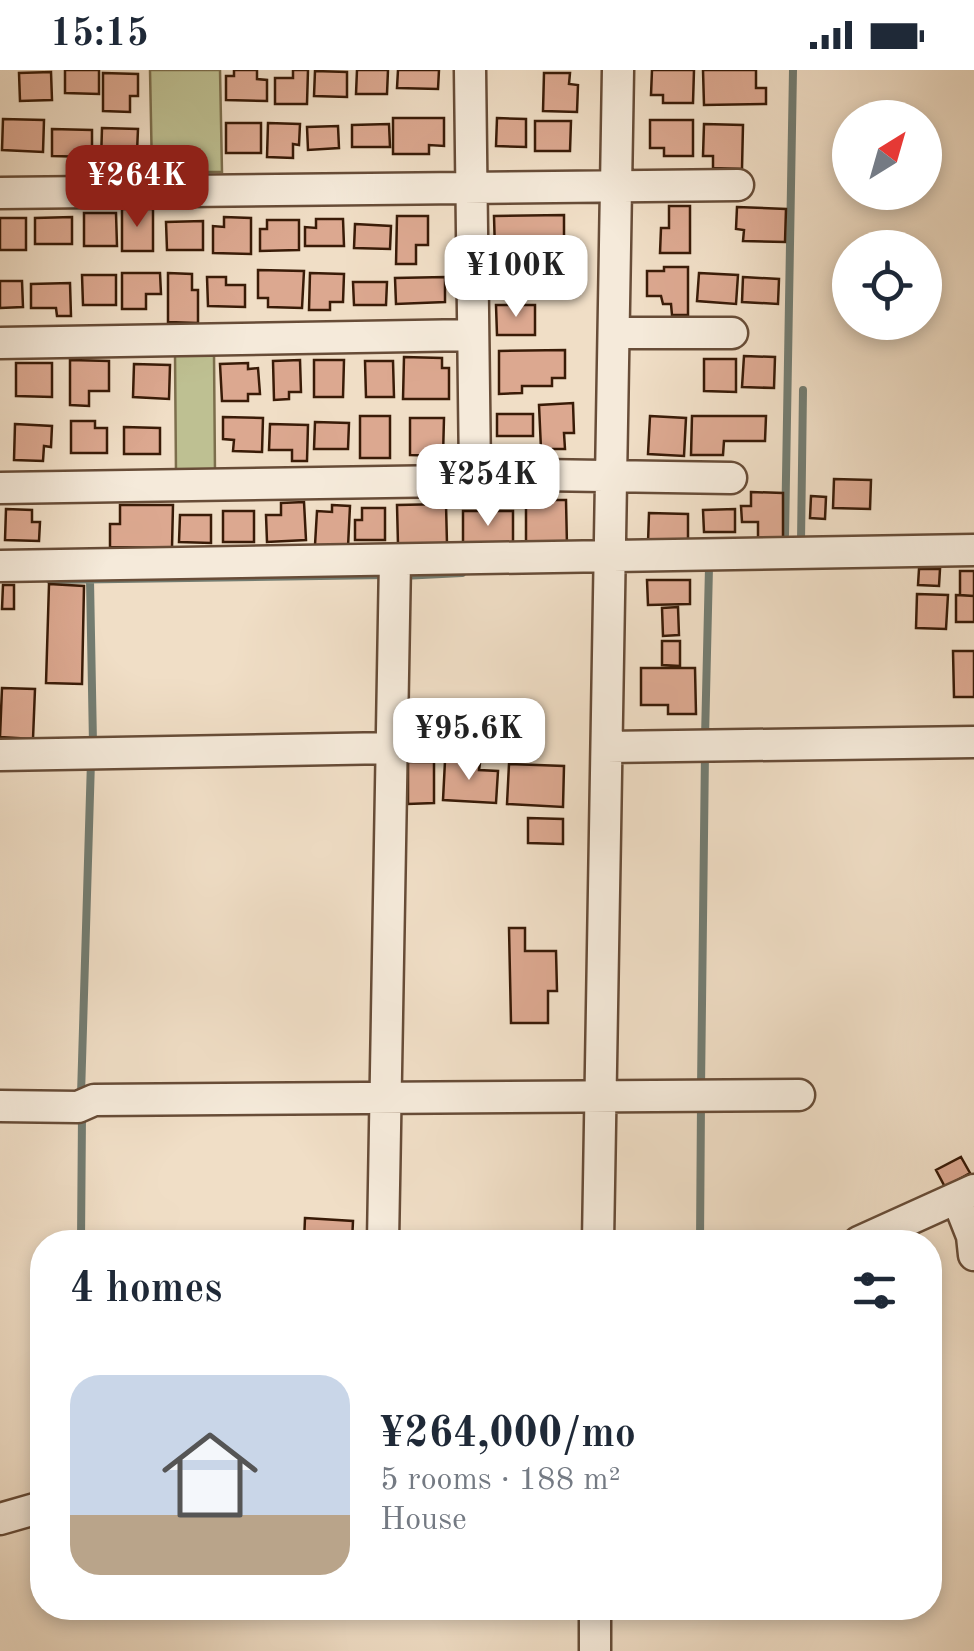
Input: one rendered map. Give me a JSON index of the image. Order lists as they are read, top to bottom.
{
  "north": "top right",
  "page": {
    "status": "15:15",
    "price": [
      "¥264K",
      "¥100K",
      "¥254K",
      "¥95.6K"
    ],
    "heading": "4 homes",
    "list": [
      {
        "name": "¥264,000/mo",
        "note": "5 rooms · 188 m² · House"
      }
    ]
  }
}
